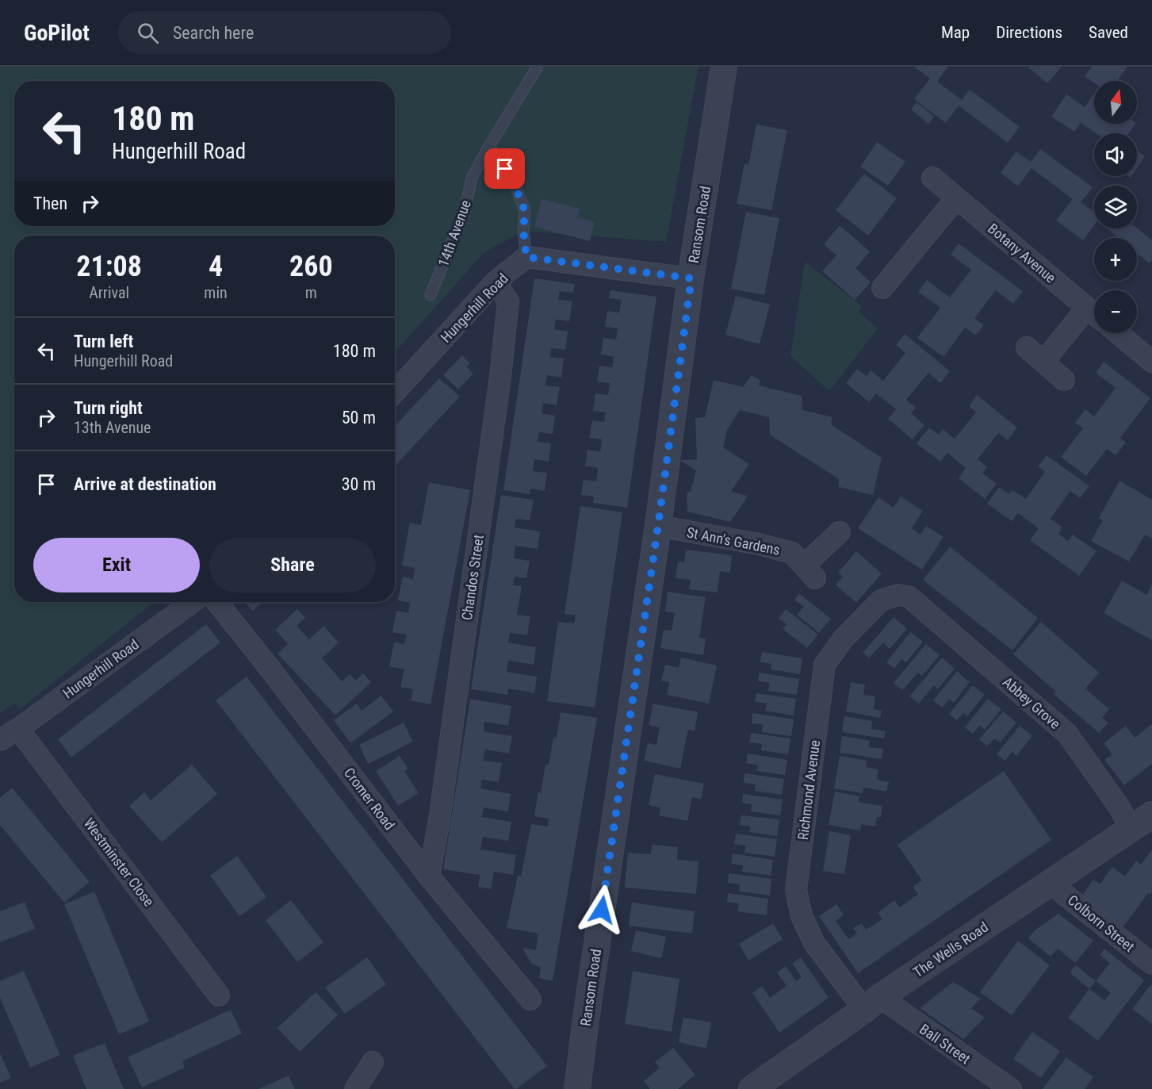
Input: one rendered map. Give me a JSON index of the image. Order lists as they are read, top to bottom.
{
  "streets": {
    "street": [
      "Ransom Road",
      "Botany Avenue",
      "Hungerhill Road",
      "St Ann's Gardens",
      "Chandos Street",
      "Abbey Grove",
      "Richmond Avenue",
      "Cromer Road",
      "Westminster Close",
      "Colborn Street",
      "The Wells Road",
      "Ball Street"
    ],
    "lane": ["14th Avenue"]
  },
  "crossings": [
    ["Ransom Road", "St Ann's Gardens"],
    ["Hungerhill Road", "Chandos Street"],
    ["Hungerhill Road", "Westminster Close"],
    ["Chandos Street", "Cromer Road"],
    ["Abbey Grove", "Richmond Avenue"],
    ["Abbey Grove", "The Wells Road"],
    ["Richmond Avenue", "The Wells Road"],
    ["Richmond Avenue", "Ball Street"],
    ["Colborn Street", "The Wells Road"],
    ["The Wells Road", "Ball Street"]
  ],
  "north": "top",
  "page": {
    "header": "GoPilot",
    "search": "Search here",
    "nav": ["Map", "Directions", "Saved"],
    "map_buttons": ["+", "−"],
    "turn": ["180 m", "Hungerhill Road"],
    "then": "Then",
    "eta": [
      "21:08",
      "Arrival",
      "4",
      "min",
      "260",
      "m"
    ],
    "list": [
      {
        "name": "Turn left",
        "note": "Hungerhill Road",
        "value": "180 m"
      },
      {
        "name": "Turn right",
        "note": "13th Avenue",
        "value": "50 m"
      },
      {
        "name": "Arrive at destination",
        "value": "30 m"
      }
    ],
    "buttons": ["Exit", "Share"]
  }
}
